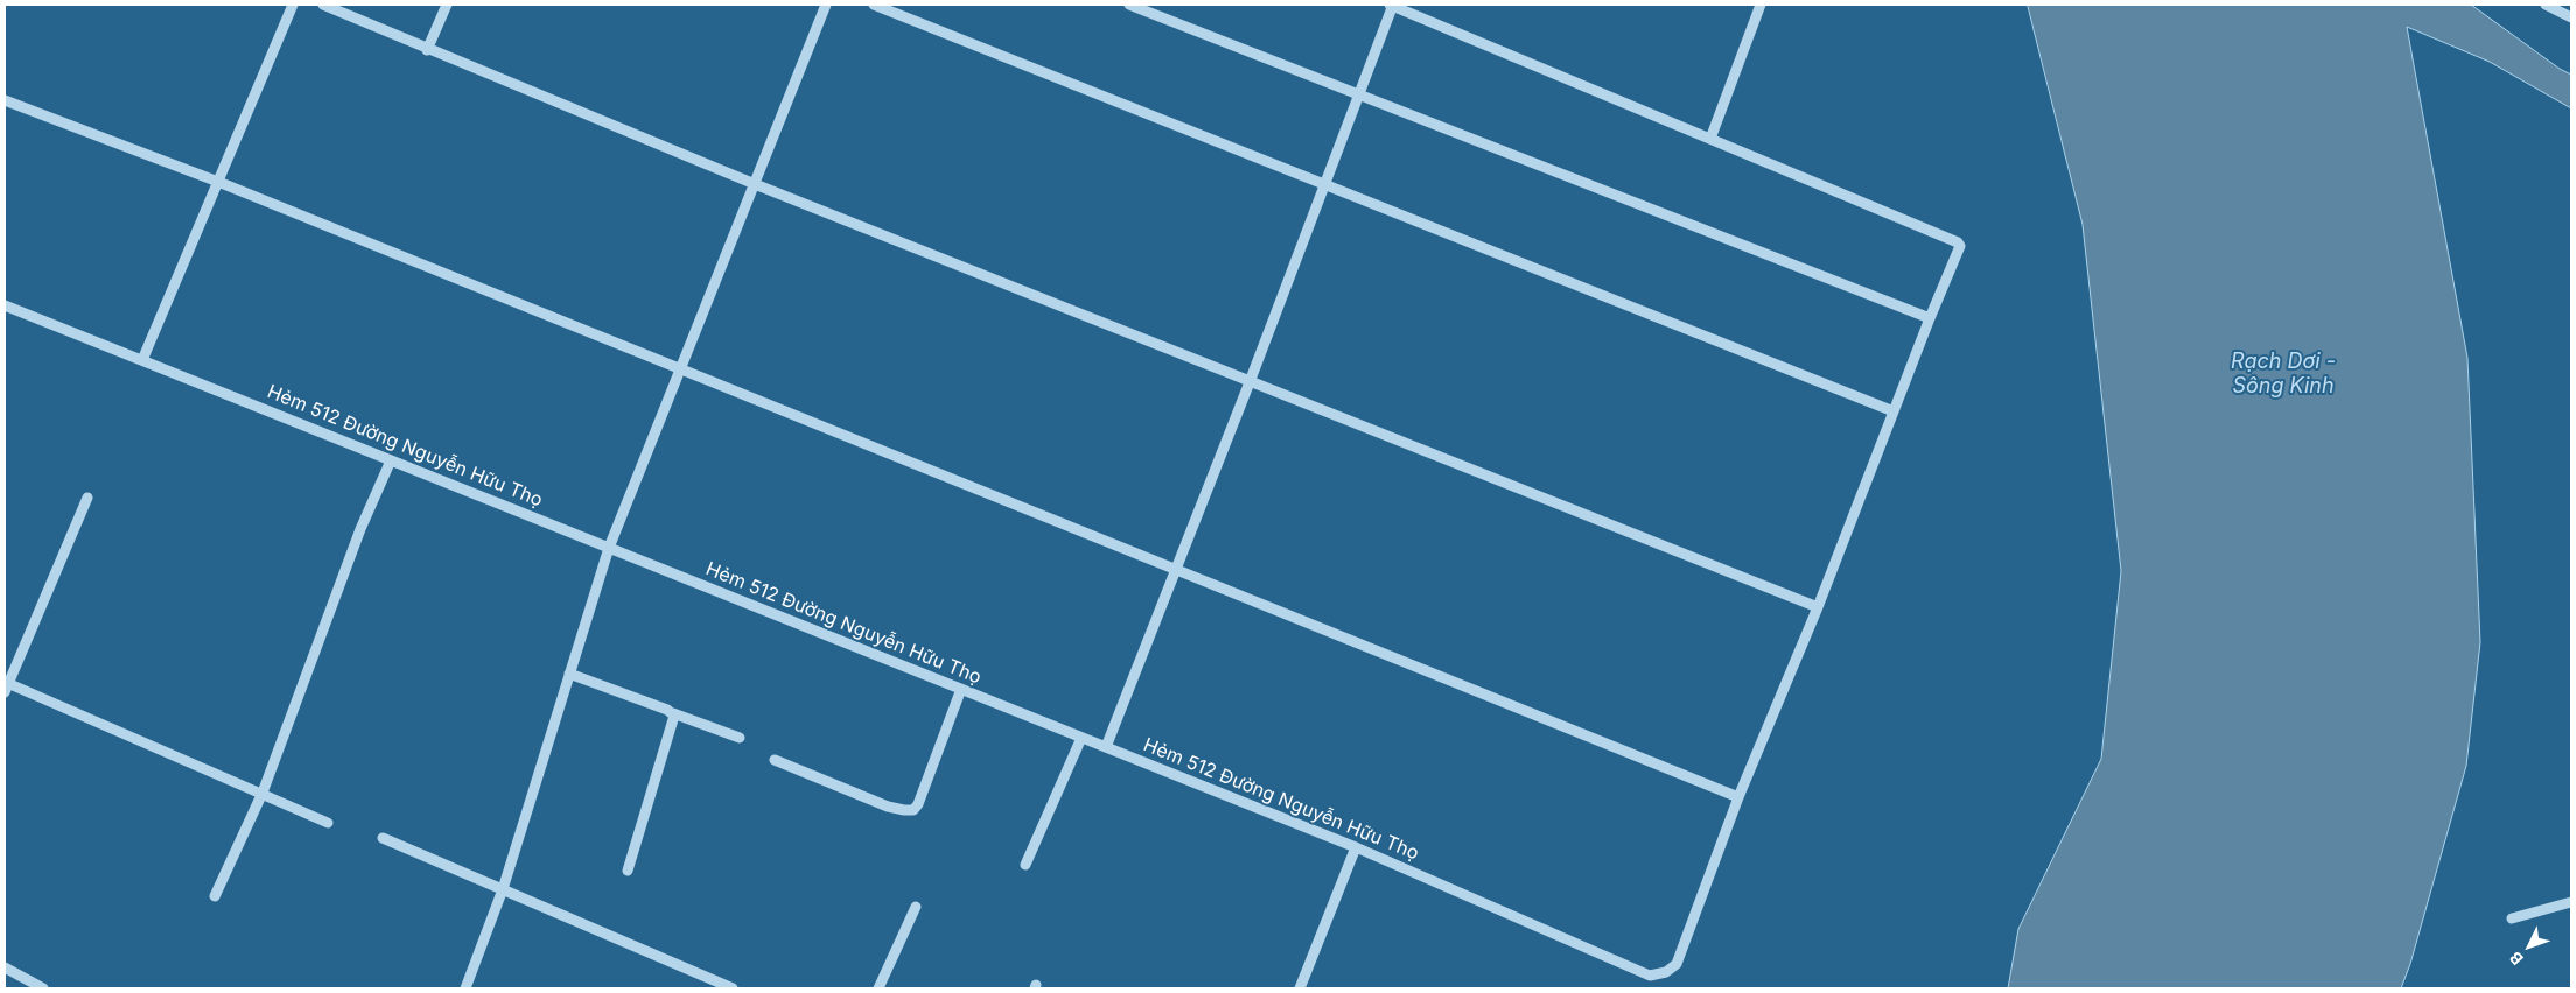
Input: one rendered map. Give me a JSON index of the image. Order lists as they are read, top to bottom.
{
  "streets": {
    "street": ["Hẻm 512 Đường Nguyễn Hữu Thọ"]
  },
  "water": ["Rạch Dơi - Sông Kinh"],
  "north": "bottom left"
}
